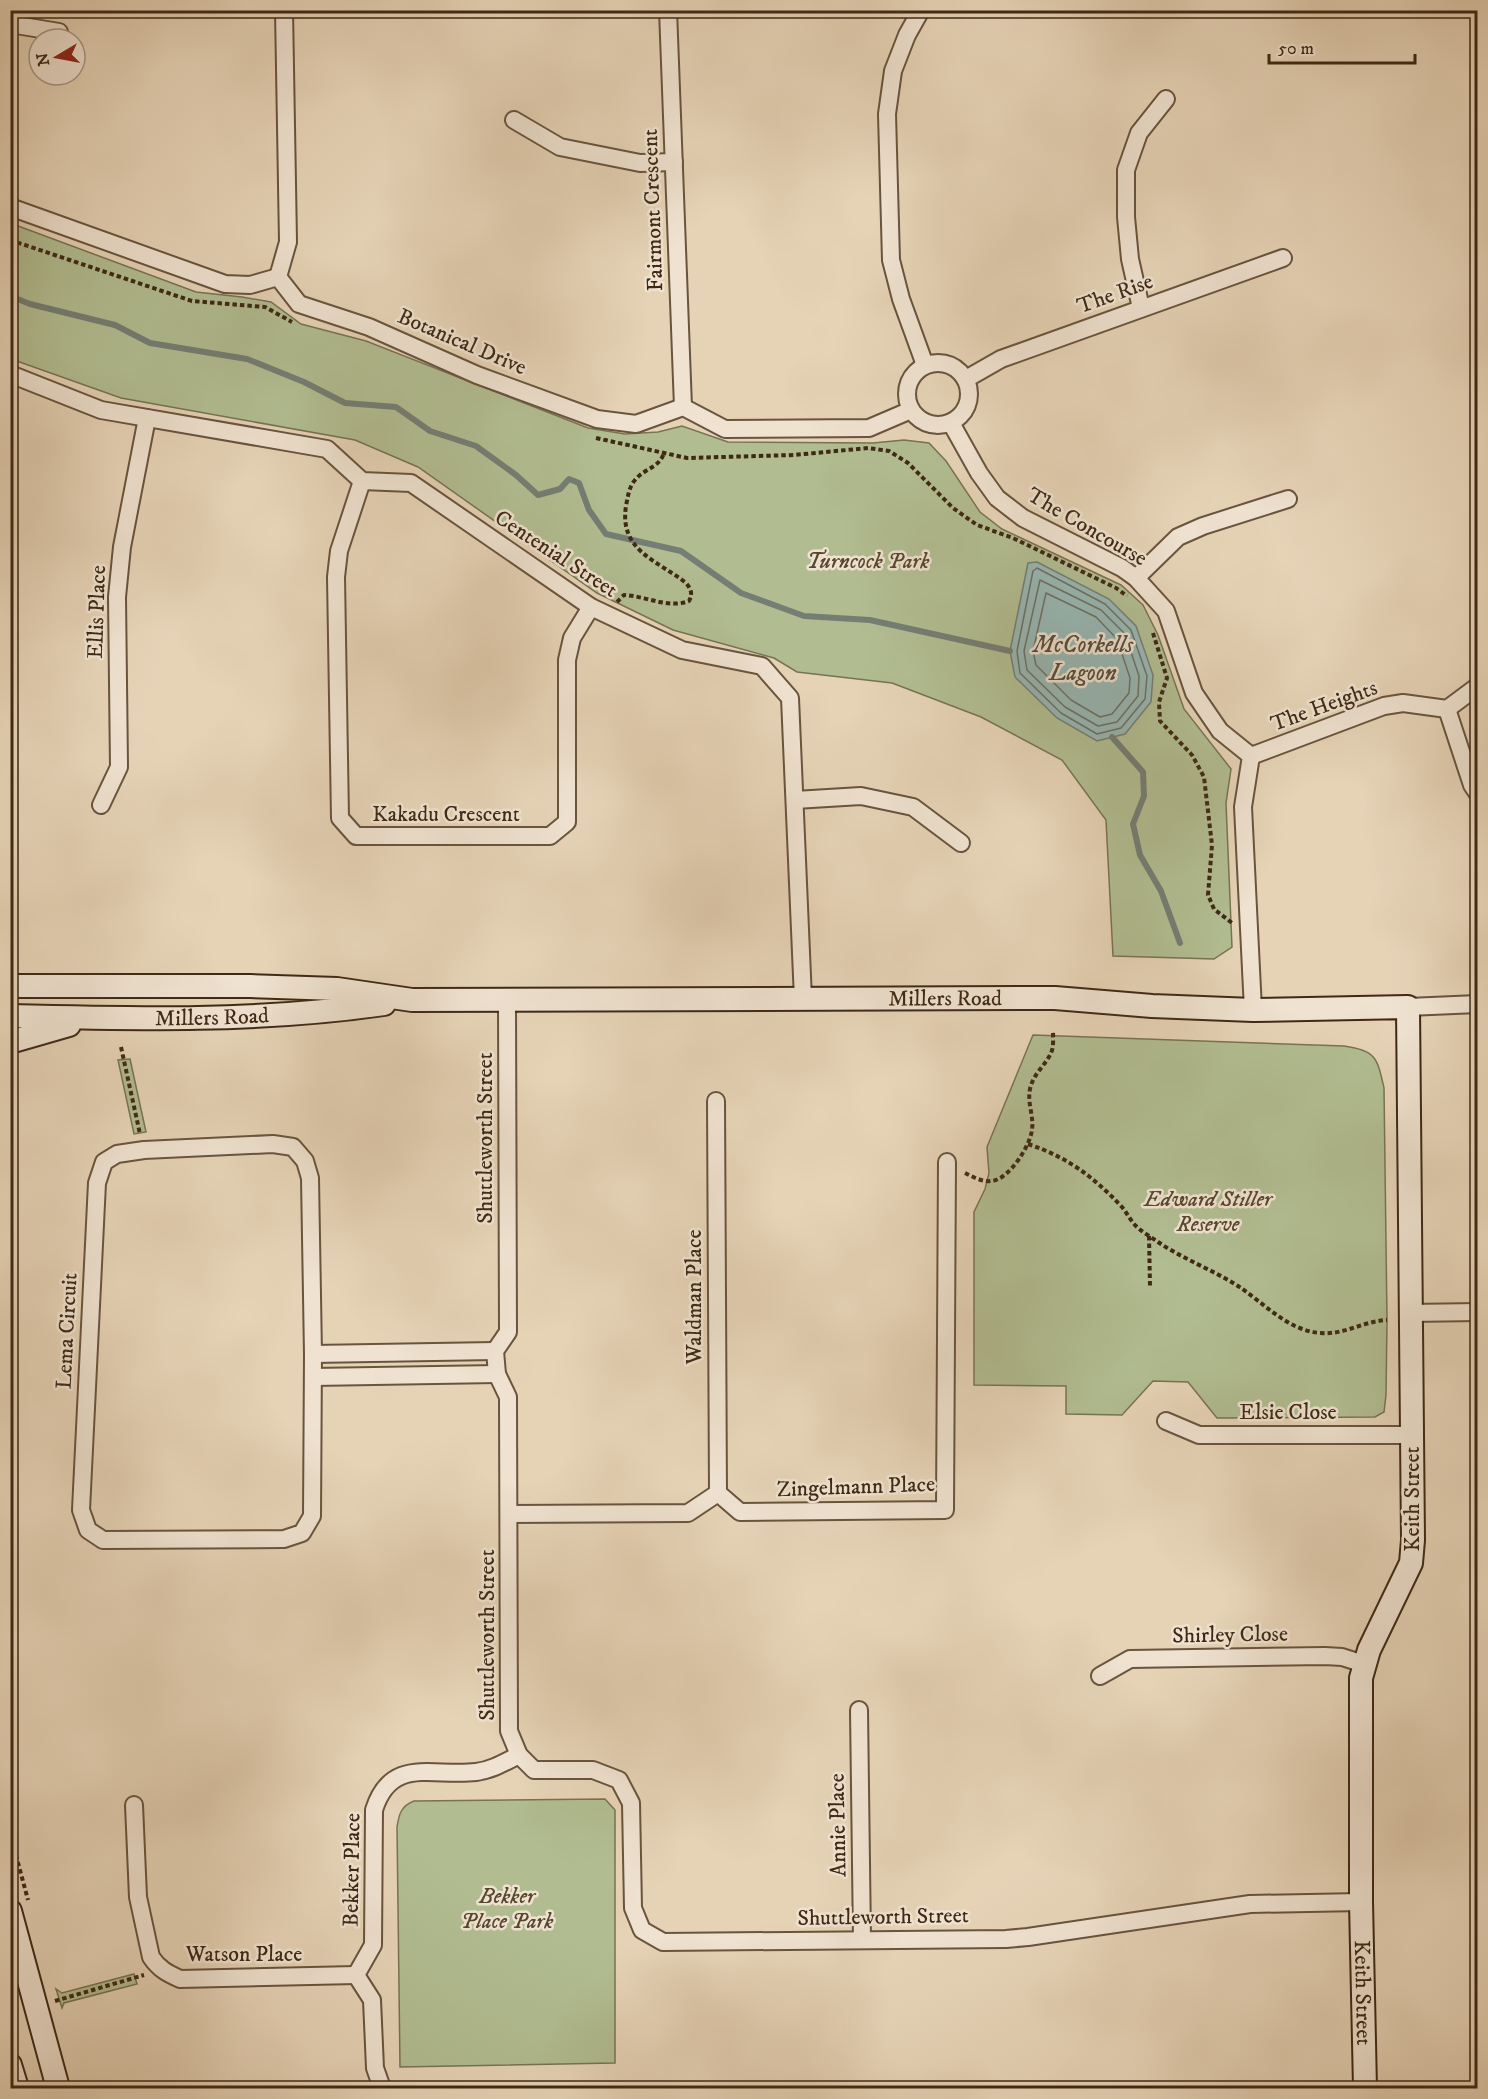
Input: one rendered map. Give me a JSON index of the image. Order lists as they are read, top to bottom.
{
  "streets": {
    "street": [
      "Fairmont Crescent",
      "The Rise",
      "Botanical Drive",
      "The Concourse",
      "Centenial Street",
      "Ellis Place",
      "The Heights",
      "Kakadu Crescent",
      "Millers Road",
      "Shuttleworth Street",
      "Waldman Place",
      "Lema Circuit",
      "Elsie Close",
      "Zingelmann Place",
      "Keith Street",
      "Shirley Close",
      "Annie Place",
      "Bekker Place",
      "Watson Place"
    ]
  },
  "crossings": [
    ["Fairmont Crescent", "Botanical Drive"],
    ["The Rise", "The Concourse"],
    ["The Concourse", "The Heights"],
    ["Centenial Street", "Kakadu Crescent"],
    ["Centenial Street", "Millers Road"],
    ["Millers Road", "Shuttleworth Street"],
    ["Millers Road", "Keith Street"],
    ["Shuttleworth Street", "Keith Street"],
    ["Shuttleworth Street", "Annie Place"],
    ["Shuttleworth Street", "Bekker Place"],
    ["Waldman Place", "Zingelmann Place"],
    ["Elsie Close", "Keith Street"],
    ["Keith Street", "Shirley Close"],
    ["Bekker Place", "Watson Place"]
  ],
  "water": ["McCorkells Lagoon"],
  "parks": ["Turncock Park", "Edward Stiller Reserve", "Bekker Place Park"],
  "scale_bar": "50 m",
  "north": "left"
}
